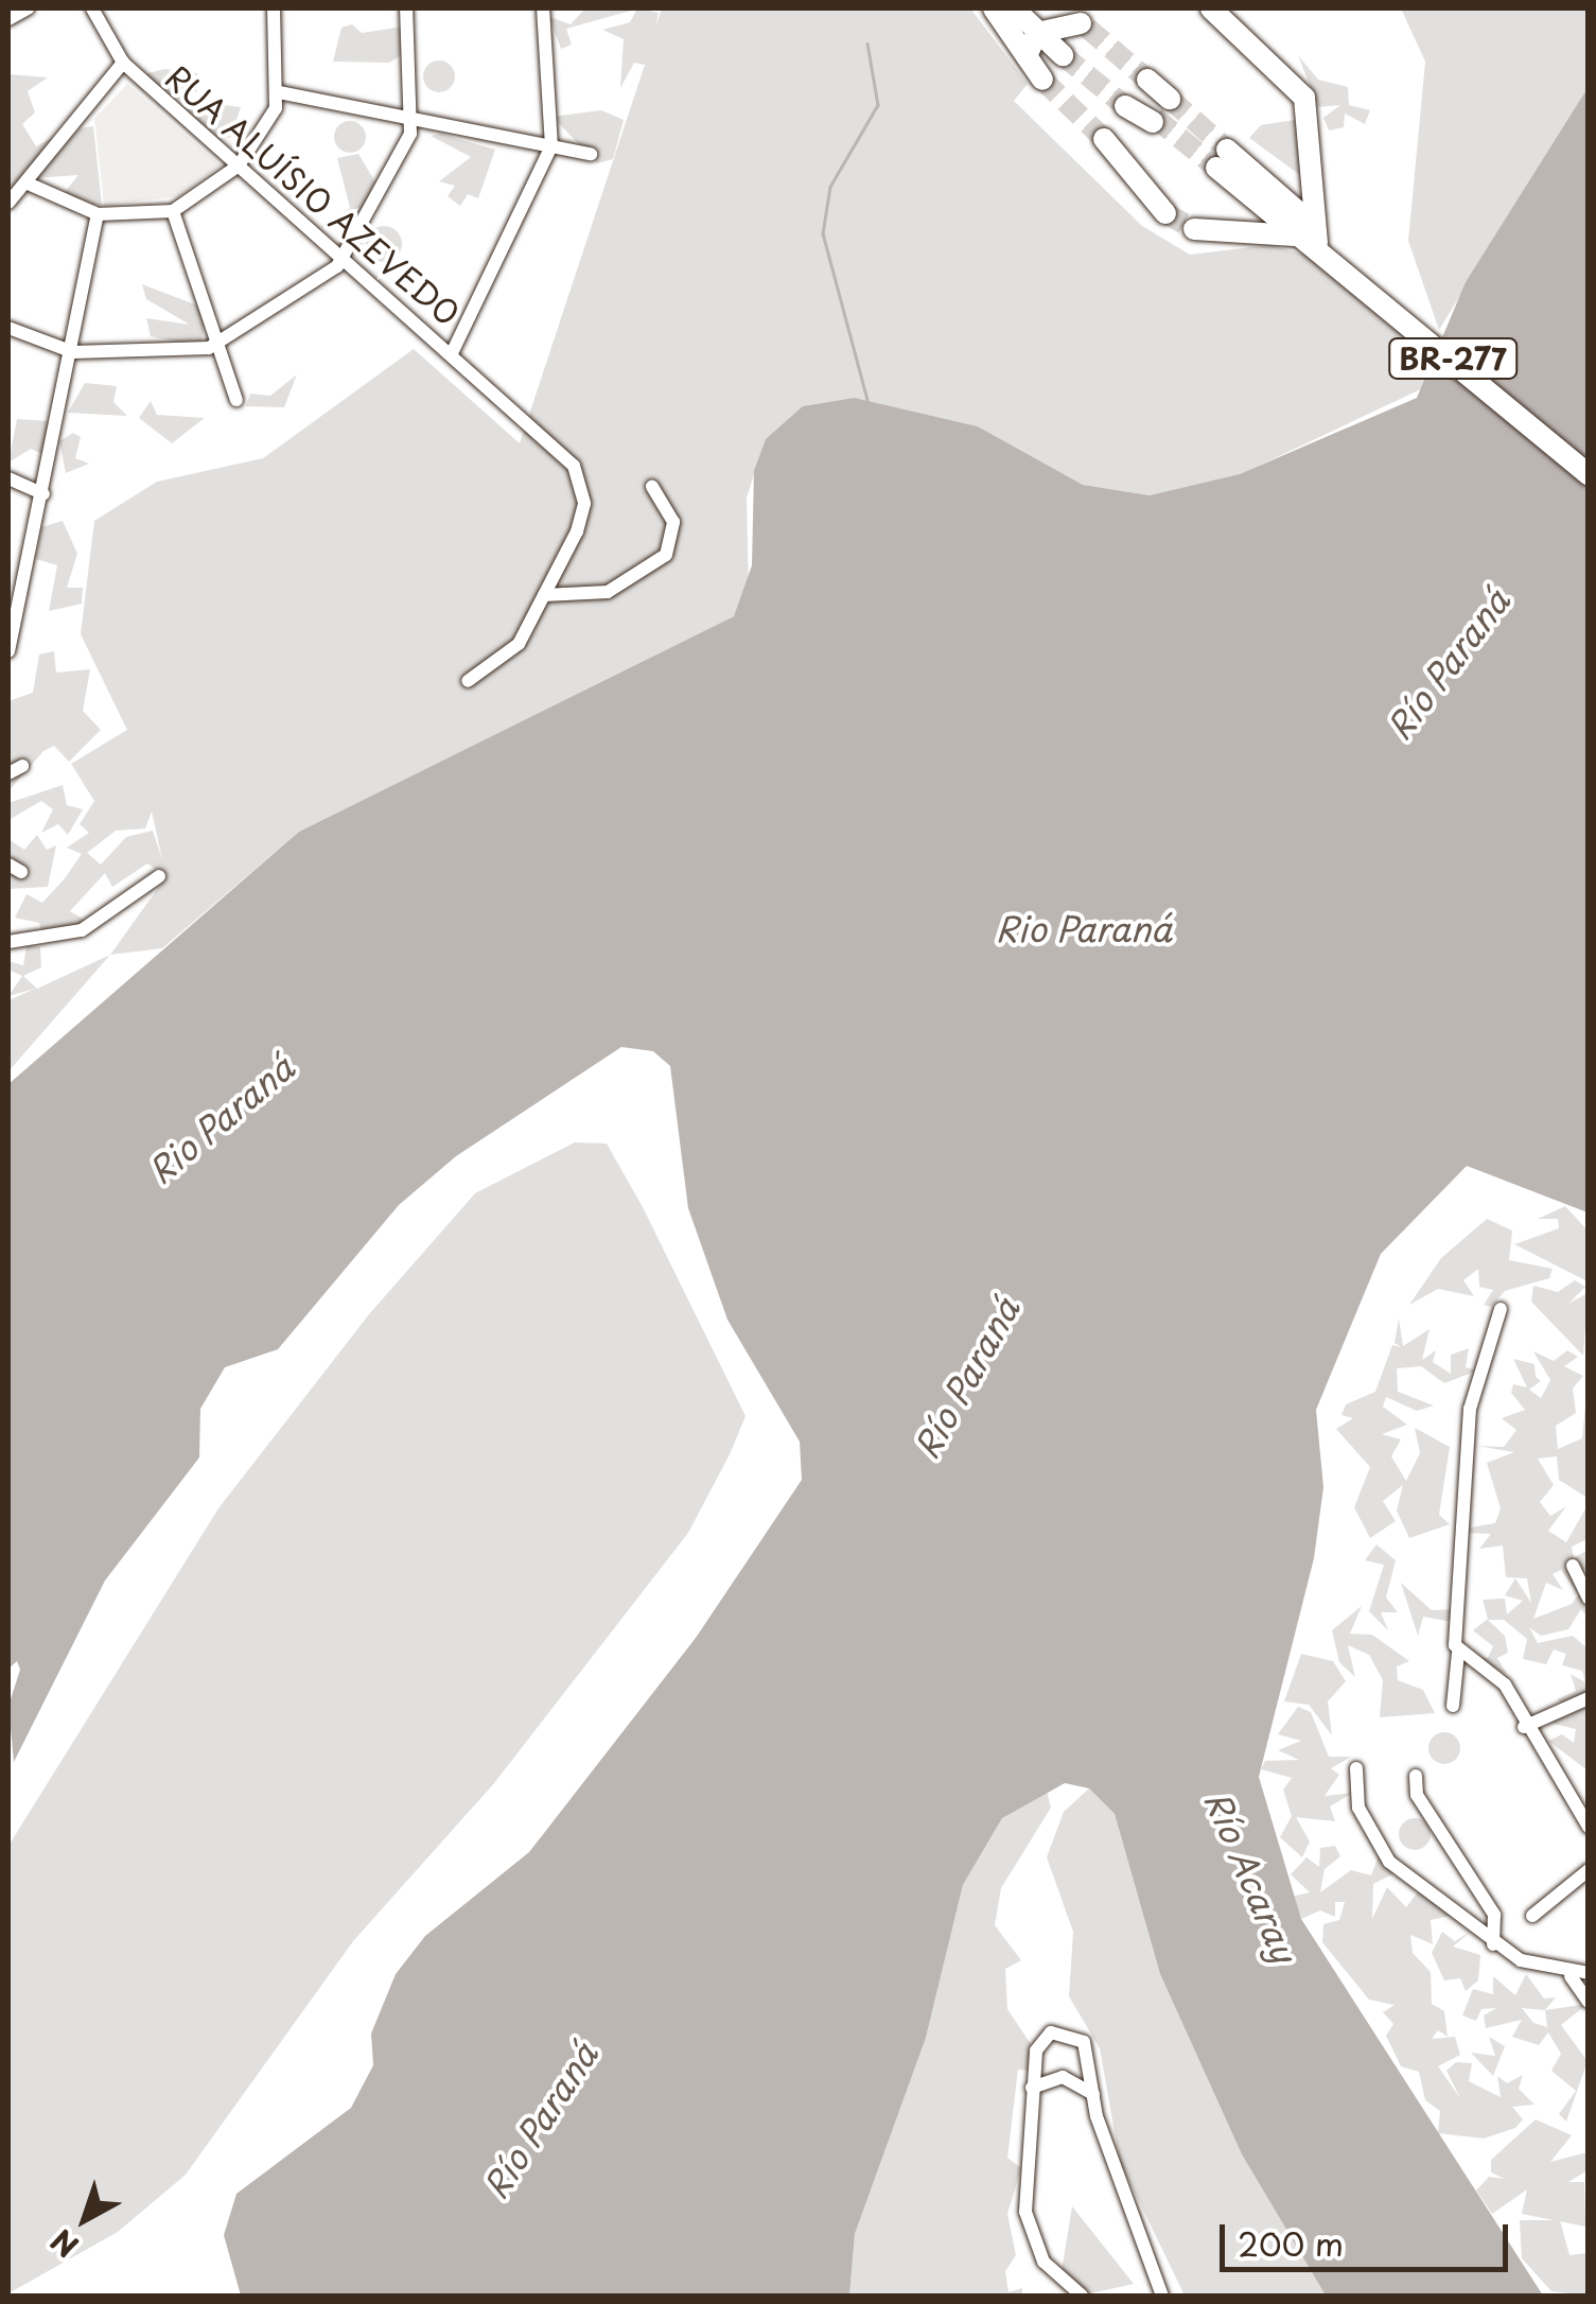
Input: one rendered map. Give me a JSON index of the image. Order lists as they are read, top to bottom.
{
  "streets": {
    "highway": ["BR-277"],
    "street": ["RUA ALUÍSIO AZEVEDO"]
  },
  "water": ["Río Paraná", "Rio Paraná", "Río Acaray"],
  "scale_bar": "200 m",
  "north": "bottom left"
}
